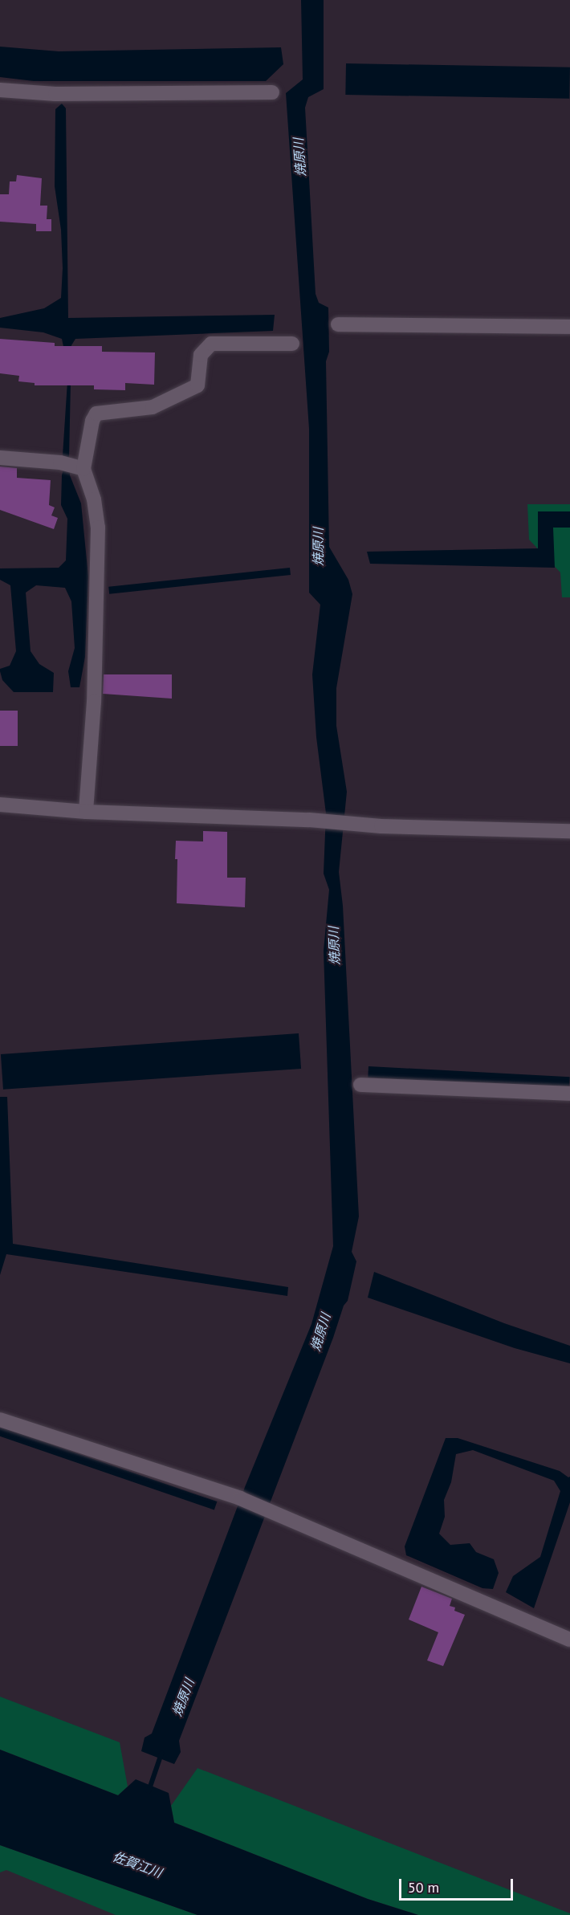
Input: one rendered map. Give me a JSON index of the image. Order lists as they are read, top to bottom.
{
  "water": ["焼原川", "佐賀江川"],
  "scale_bar": "50 m"
}
